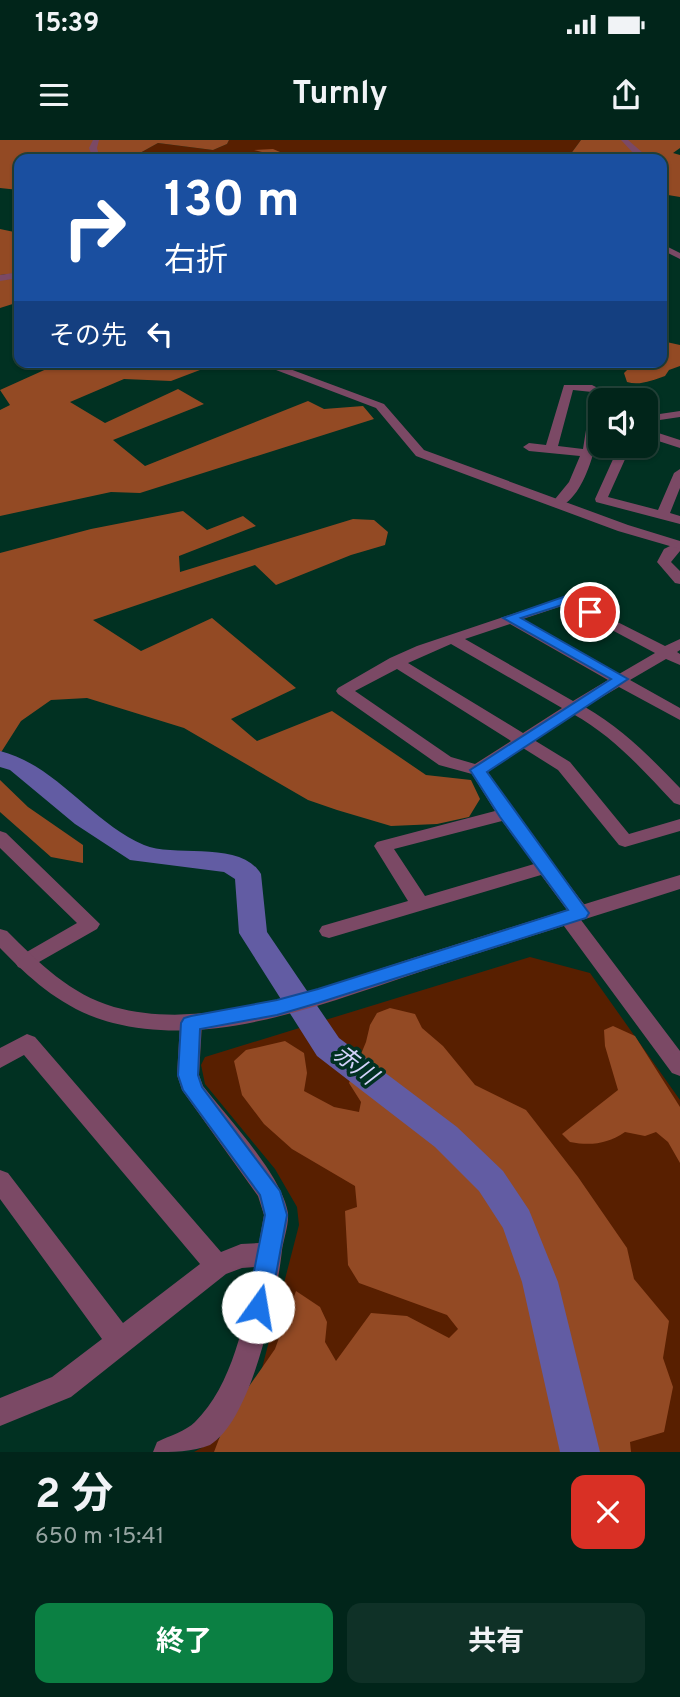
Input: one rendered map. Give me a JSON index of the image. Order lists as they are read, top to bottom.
{
  "water": ["赤川"],
  "page": {
    "status": "15:39",
    "header": "Turnly",
    "turn": ["130 m", "右折"],
    "then": "その先",
    "heading": ["2 分", "650 m · 15:41"],
    "buttons": ["終了", "共有"]
  }
}
